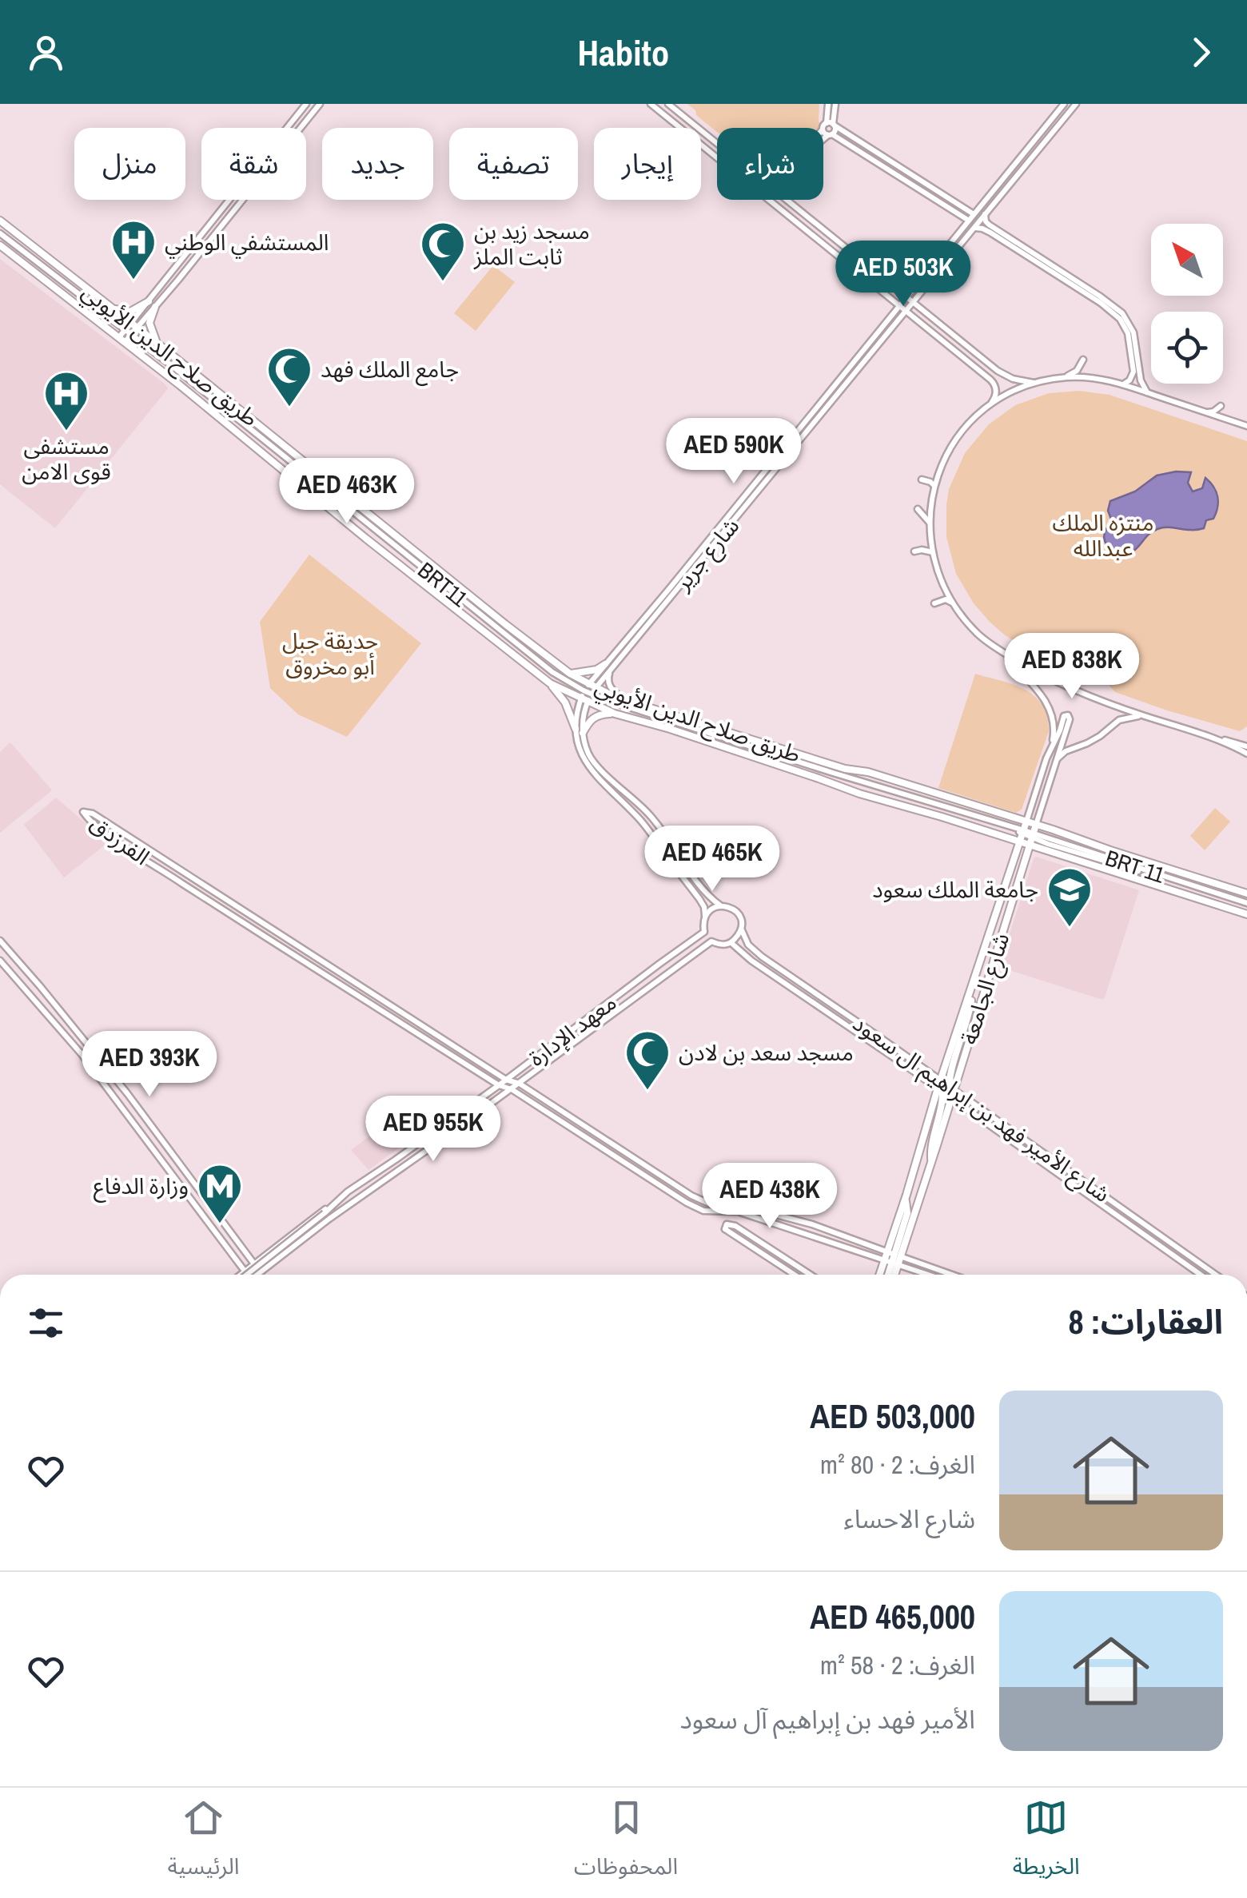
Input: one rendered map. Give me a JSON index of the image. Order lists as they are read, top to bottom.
{
  "streets": {
    "main road": [
      "طريق صلاح الدين الأيوبي",
      "شارع جرير",
      "BRT11",
      "الفرزدق",
      "BRT 11",
      "شارع الجامعة",
      "معهد الإدارة",
      "شارع الأمير فهد بن إبراهيم ال سعود"
    ]
  },
  "crossings": [
    ["طريق صلاح الدين الأيوبي", "شارع جرير"],
    ["طريق صلاح الدين الأيوبي", "BRT11"],
    ["طريق صلاح الدين الأيوبي", "BRT 11"],
    ["طريق صلاح الدين الأيوبي", "شارع الجامعة"],
    ["شارع جرير", "BRT11"],
    ["الفرزدق", "معهد الإدارة"],
    ["BRT 11", "شارع الجامعة"],
    ["شارع الجامعة", "شارع الأمير فهد بن إبراهيم ال سعود"],
    ["معهد الإدارة", "شارع الأمير فهد بن إبراهيم ال سعود"]
  ],
  "parks": ["منتزه الملك عبدالله", "حديقة جبل أبو مخروق"],
  "places": {
    "hospital": ["المستشفي الوطني", "مستشفى قوى الامن"],
    "mosque": ["مسجد زيد بن ثابت الملز", "جامع الملك فهد", "مسجد سعد بن لادن"],
    "school or university": ["جامعة الملك سعود"],
    "metro station": ["وزارة الدفاع"]
  },
  "north": "top left",
  "page": {
    "header": "Habito",
    "chip": [
      "شراء",
      "إيجار",
      "تصفية",
      "جديد",
      "شقة",
      "منزل"
    ],
    "price": [
      "AED 503K",
      "AED 590K",
      "AED 463K",
      "AED 838K",
      "AED 465K",
      "AED 393K",
      "AED 955K",
      "AED 438K"
    ],
    "heading": "العقارات: 8",
    "list": [
      {
        "name": "AED 503,000",
        "note": "الغرف: 2 · 80 m² · شارع الاحساء"
      },
      {
        "name": "AED 465,000",
        "note": "الغرف: 2 · 58 m² · الأمير فهد بن إبراهيم آل سعود"
      }
    ],
    "tabs": ["الخريطة", "المحفوظات", "الرئيسية"]
  }
}
